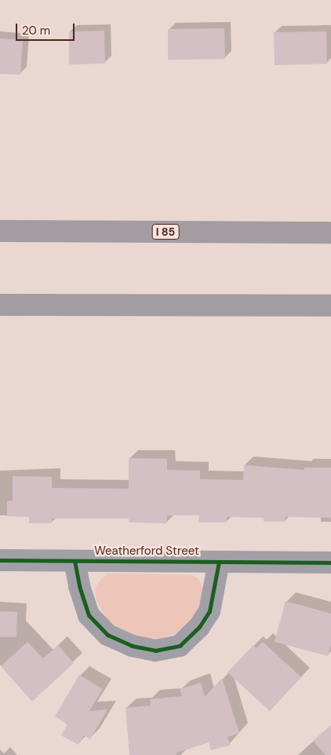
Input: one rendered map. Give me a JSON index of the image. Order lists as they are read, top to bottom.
{
  "streets": {
    "highway": ["I 85"],
    "street": ["Weatherford Street"]
  },
  "scale_bar": "20 m"
}
